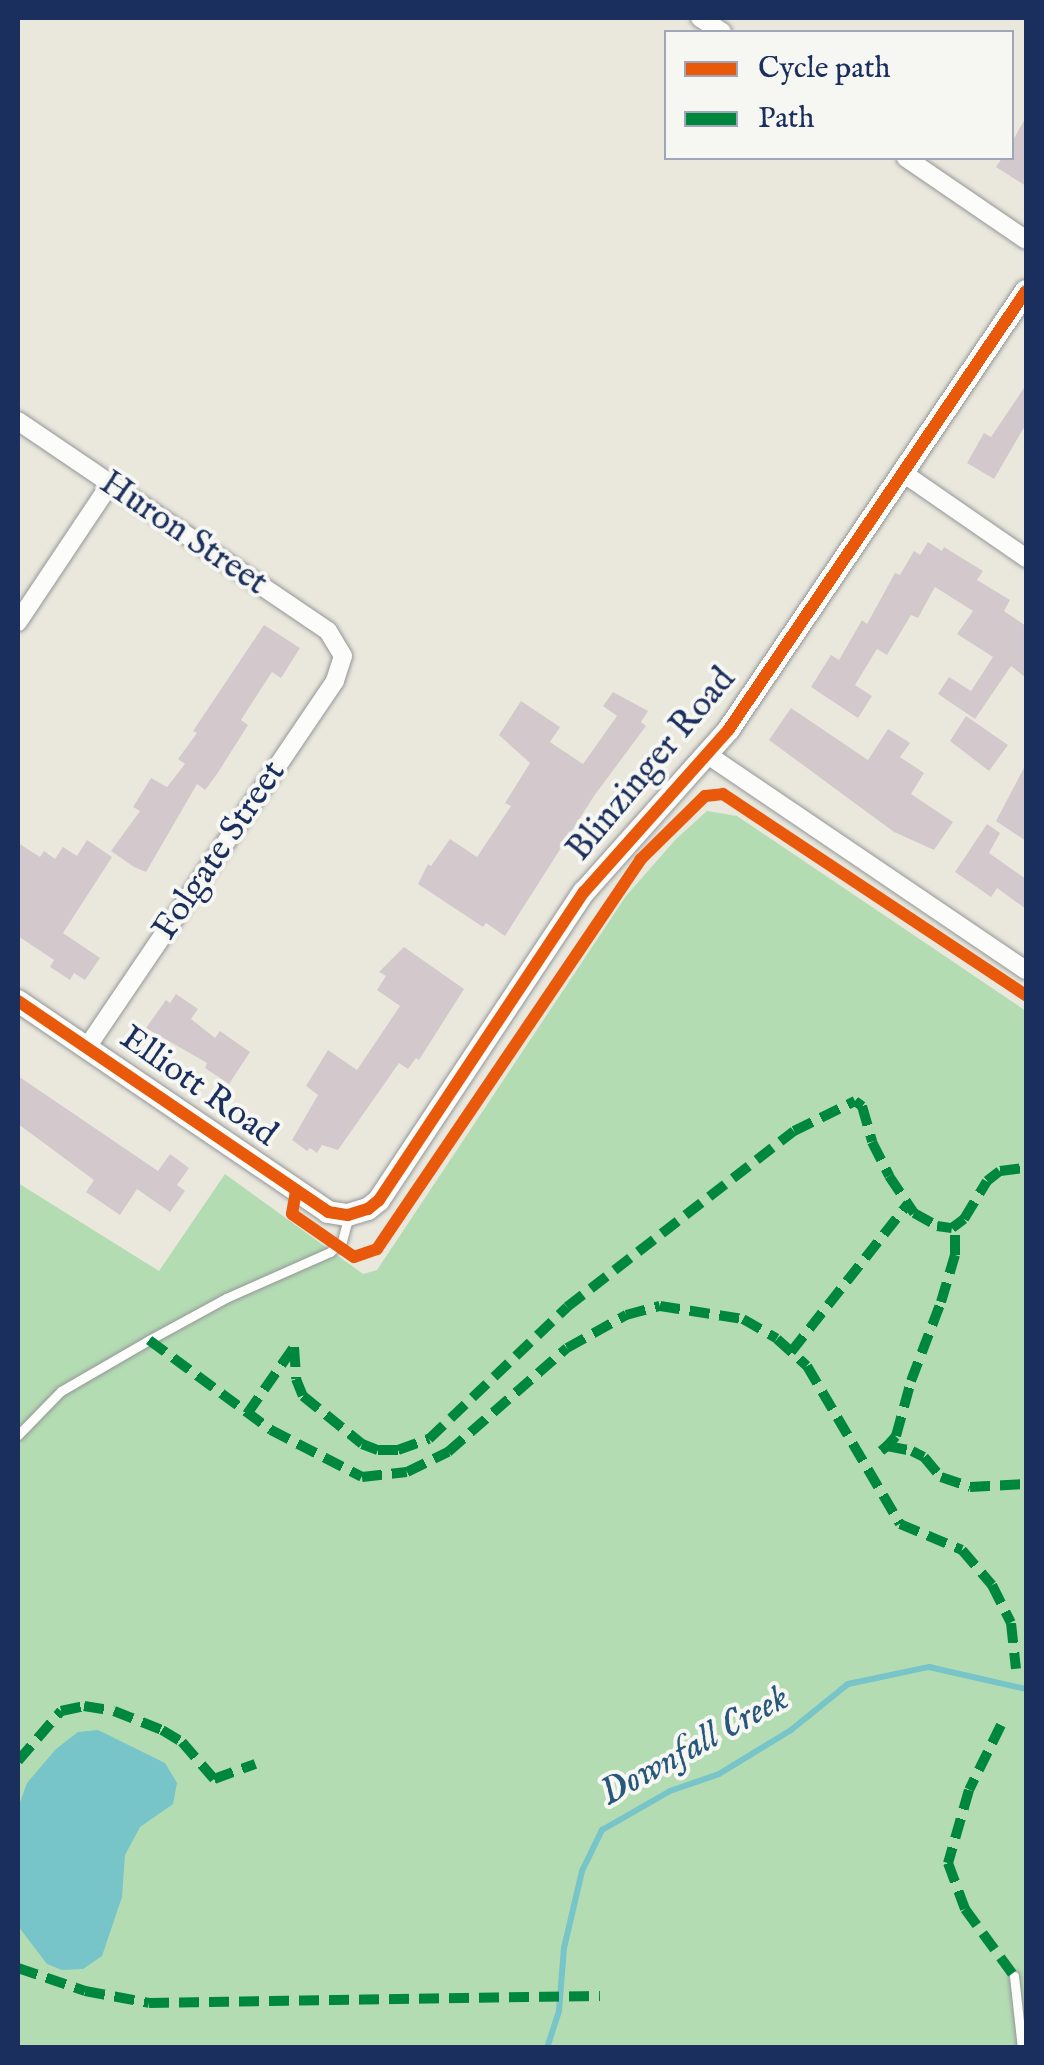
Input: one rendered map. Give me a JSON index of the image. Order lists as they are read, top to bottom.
{
  "streets": {
    "street": [
      "Huron Street",
      "Blinzinger Road",
      "Folgate Street",
      "Elliott Road"
    ]
  },
  "crossings": [
    ["Huron Street", "Folgate Street"],
    ["Blinzinger Road", "Elliott Road"],
    ["Folgate Street", "Elliott Road"]
  ],
  "water": ["Downfall Creek"],
  "legend": ["Cycle path", "Path"]
}
